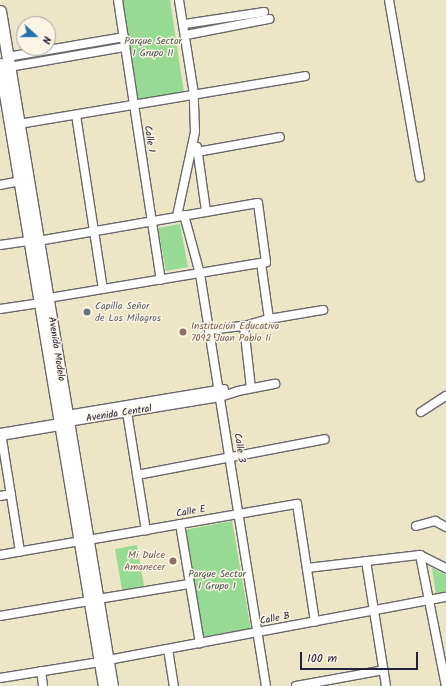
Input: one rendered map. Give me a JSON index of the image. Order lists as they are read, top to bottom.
{
  "streets": {
    "street": [
      "Calle 1",
      "Avenida Modelo",
      "Avenida Central",
      "Calle 3",
      "Calle E",
      "Calle B"
    ]
  },
  "crossings": [
    ["Avenida Modelo", "Avenida Central"],
    ["Avenida Modelo", "Calle E"],
    ["Avenida Modelo", "Calle B"],
    ["Avenida Central", "Calle 3"],
    ["Calle 3", "Calle E"],
    ["Calle 3", "Calle B"]
  ],
  "parks": ["Parque Sector 1 Grupo 11", "Parque Sector 1 Grupo 1"],
  "places": ["Capilla Señor de Los Milagros", "Institución Educativa 7092 Juan Pablo Ii", "Mi Dulce Amanecer"],
  "scale_bar": "100 m",
  "north": "right"
}
